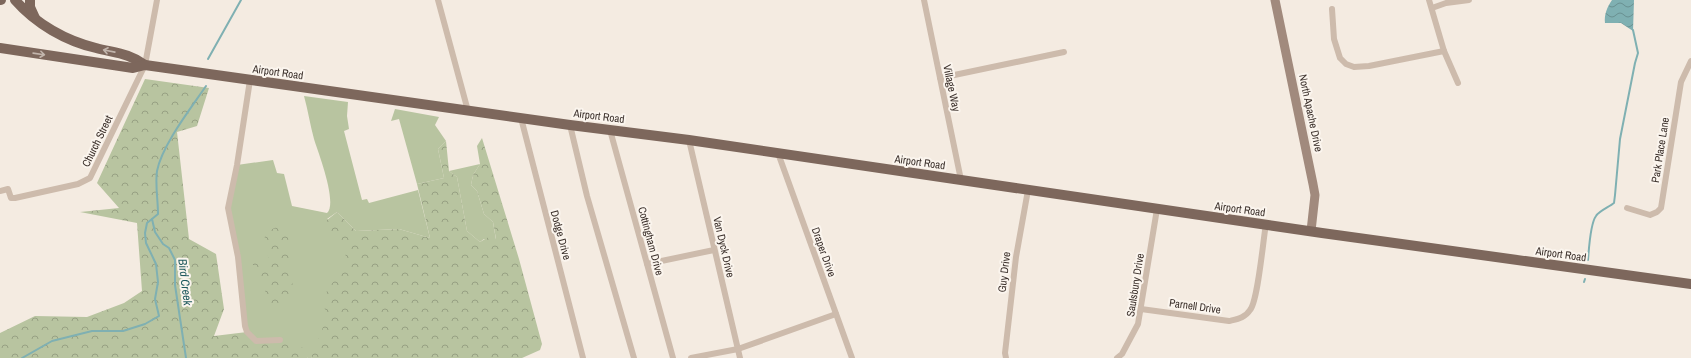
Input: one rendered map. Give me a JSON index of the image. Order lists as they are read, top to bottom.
{
  "streets": {
    "main road": ["Airport Road"],
    "street": [
      "Village Way",
      "North Apache Drive",
      "Church Street",
      "Park Place Lane",
      "Dodge Drive",
      "Cottingham Drive",
      "Van Dyck Drive",
      "Draper Drive",
      "Guy Drive",
      "Saulsbury Drive",
      "Parnell Drive"
    ]
  },
  "crossings": [
    ["Airport Road", "Village Way"],
    ["Airport Road", "North Apache Drive"],
    ["Airport Road", "Church Street"],
    ["Airport Road", "Dodge Drive"],
    ["Airport Road", "Cottingham Drive"],
    ["Airport Road", "Van Dyck Drive"],
    ["Airport Road", "Draper Drive"],
    ["Airport Road", "Guy Drive"],
    ["Airport Road", "Saulsbury Drive"],
    ["Airport Road", "Parnell Drive"],
    ["Saulsbury Drive", "Parnell Drive"]
  ],
  "water": ["Bird Creek"]
}
